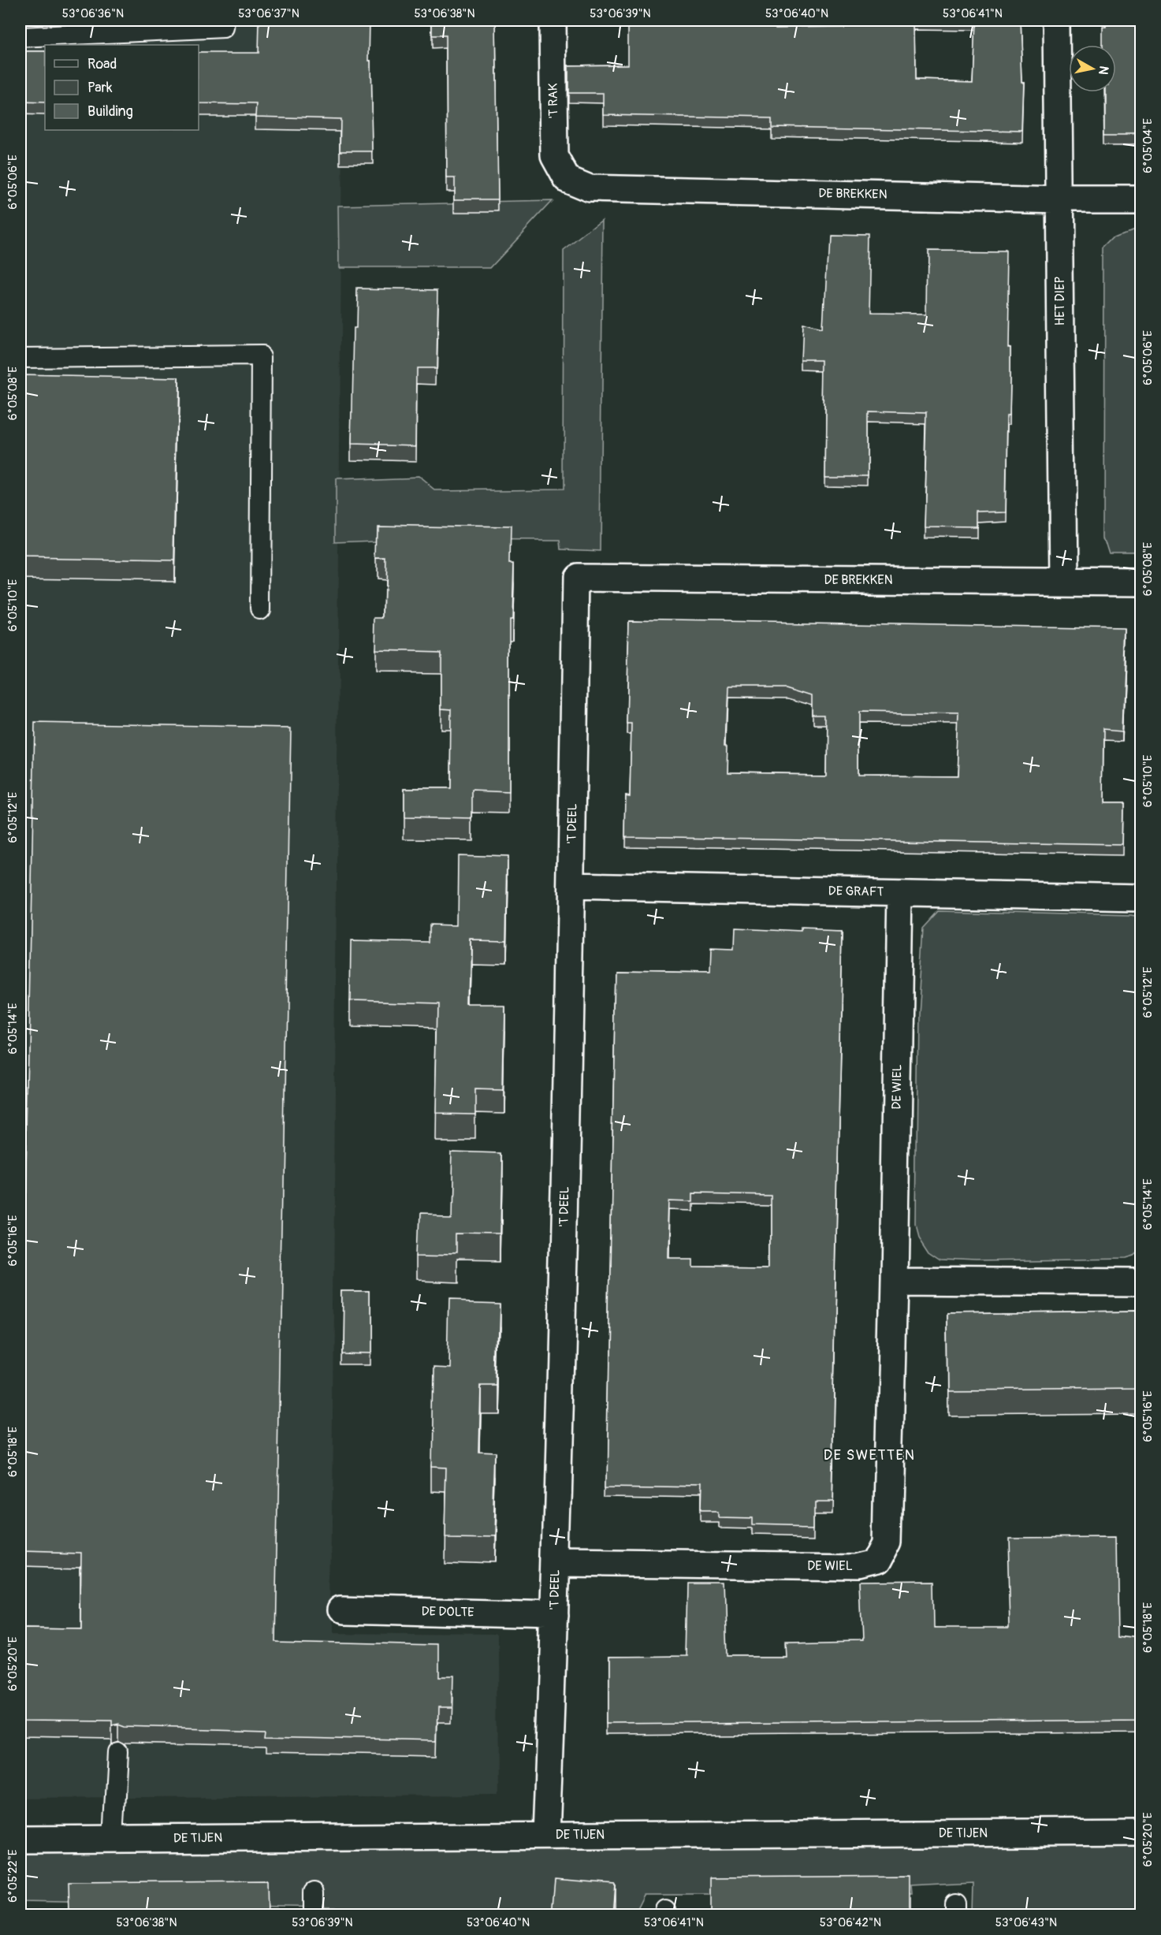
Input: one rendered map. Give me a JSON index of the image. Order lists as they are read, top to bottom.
{
  "streets": {
    "street": [
      "'T RAK",
      "DE BREKKEN",
      "HET DIEP",
      "'T DEEL",
      "DE GRAFT",
      "DE WIEL",
      "DE DOLTE",
      "DE TIJEN"
    ]
  },
  "crossings": [
    ["'T RAK", "DE BREKKEN"],
    ["DE BREKKEN", "HET DIEP"],
    ["DE BREKKEN", "'T DEEL"],
    ["'T DEEL", "DE GRAFT"],
    ["'T DEEL", "DE WIEL"],
    ["'T DEEL", "DE DOLTE"],
    ["'T DEEL", "DE TIJEN"],
    ["DE GRAFT", "DE WIEL"]
  ],
  "districts": ["DE SWETTEN"],
  "legend": ["Road", "Park", "Building"],
  "north": "right",
  "coordinates": [
    "53°06'36\"N",
    "53°06'37\"N",
    "53°06'38\"N",
    "53°06'39\"N",
    "53°06'40\"N",
    "53°06'41\"N",
    "6°05'04\"E",
    "6°05'06\"E",
    "6°05'08\"E",
    "6°05'10\"E",
    "6°05'12\"E",
    "6°05'14\"E",
    "6°05'16\"E",
    "6°05'18\"E",
    "6°05'20\"E",
    "6°05'22\"E",
    "53°06'42\"N",
    "53°06'43\"N"
  ]
}
